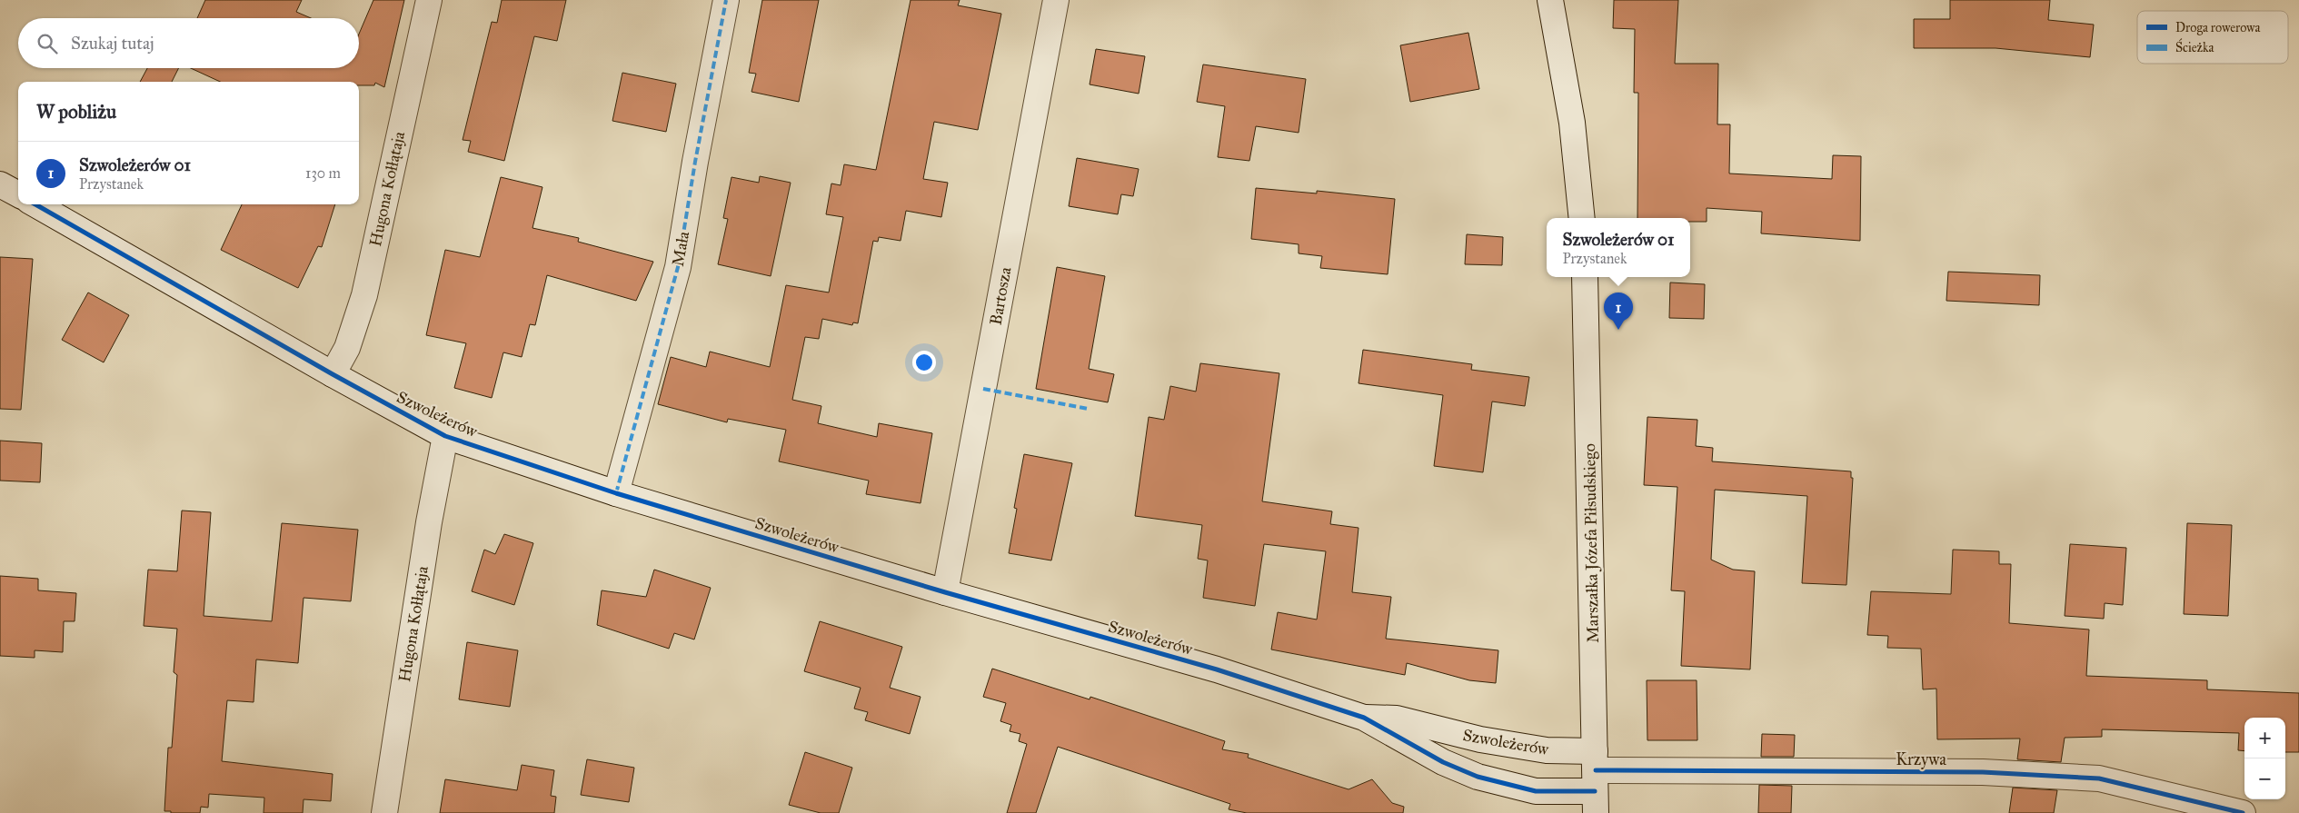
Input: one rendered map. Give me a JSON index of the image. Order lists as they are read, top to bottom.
{
  "streets": {
    "street": [
      "Hugona Kołłątaja",
      "Mała",
      "Bartosza",
      "Szwoleżerów",
      "Marszałka Józefa Piłsudskiego",
      "Krzywa"
    ]
  },
  "crossings": [
    ["Hugona Kołłątaja", "Szwoleżerów"],
    ["Mała", "Szwoleżerów"],
    ["Bartosza", "Szwoleżerów"],
    ["Szwoleżerów", "Marszałka Józefa Piłsudskiego"],
    ["Szwoleżerów", "Krzywa"],
    ["Marszałka Józefa Piłsudskiego", "Krzywa"]
  ],
  "legend": ["Droga rowerowa", "Ścieżka"],
  "page": {
    "search": "Szukaj tutaj",
    "heading": "W pobliżu",
    "list": [
      {
        "mark": "1",
        "name": "Szwoleżerów 01",
        "note": "Przystanek",
        "value": "130 m"
      }
    ],
    "popup": ["Szwoleżerów 01", "Przystanek"],
    "pins": "1",
    "map_buttons": ["+", "−"]
  }
}
